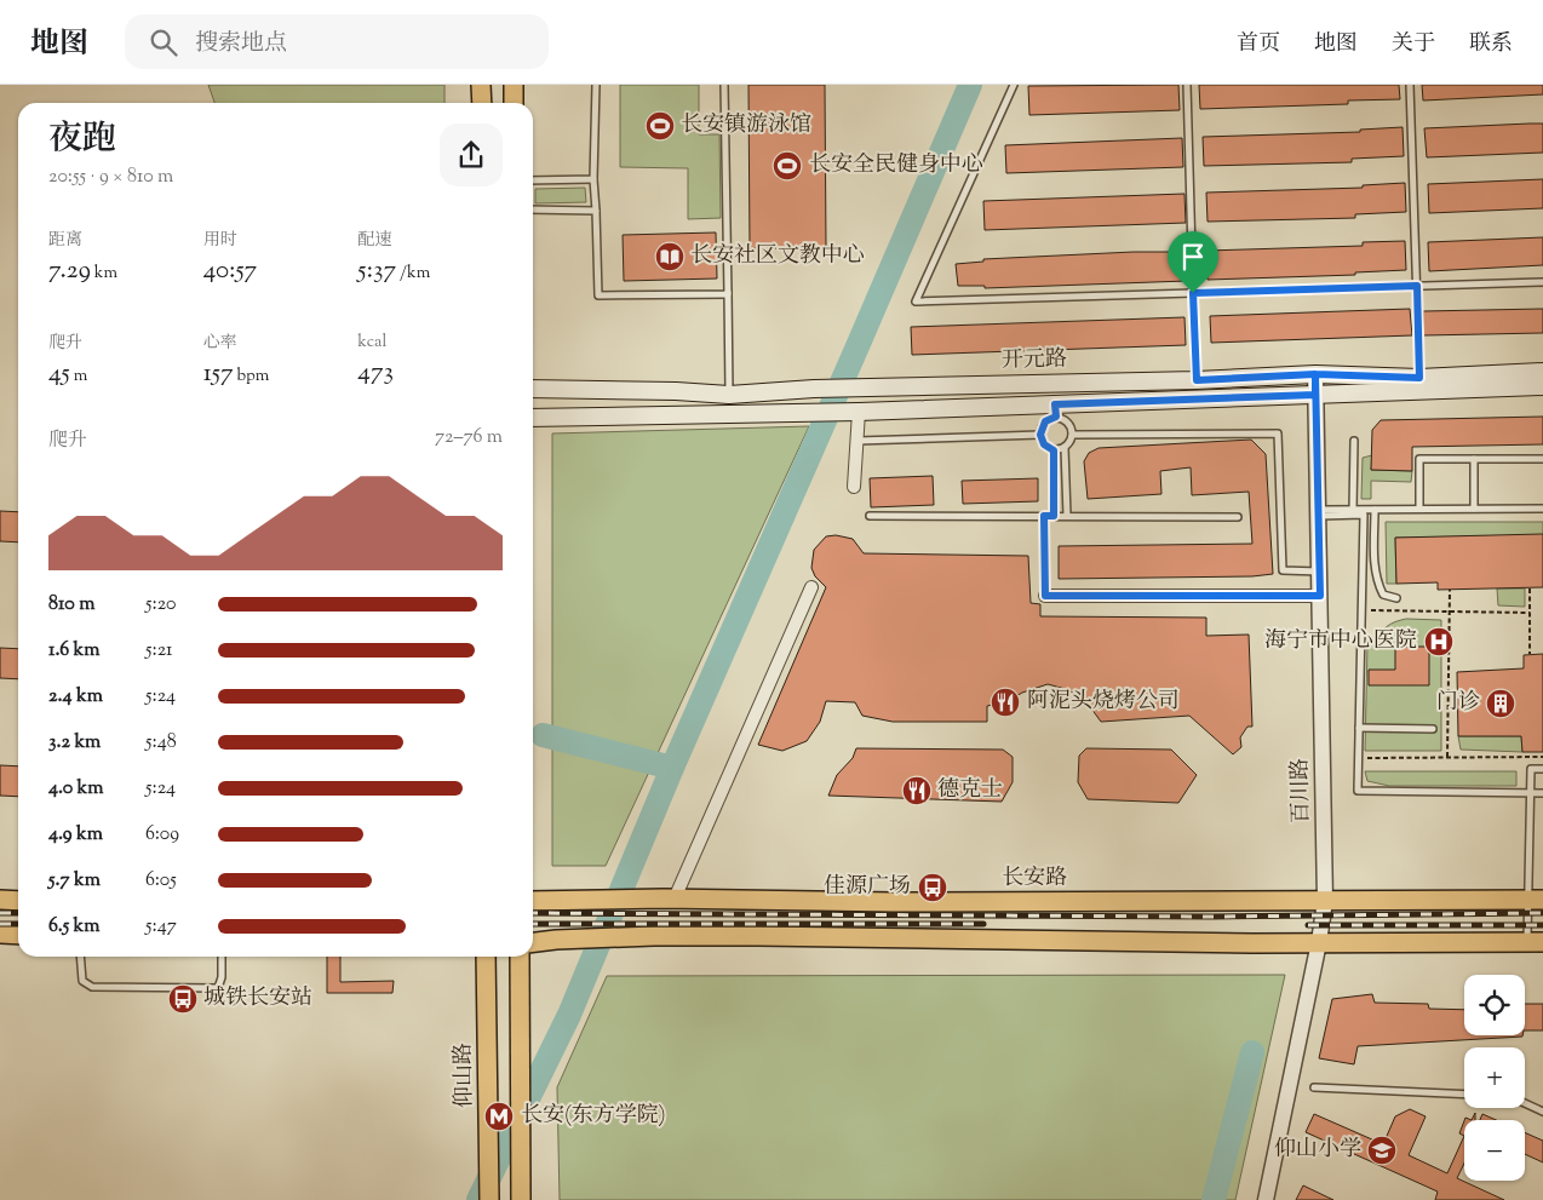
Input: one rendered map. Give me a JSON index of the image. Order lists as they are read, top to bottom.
{
  "streets": {
    "main road": ["开元路", "长安路", "仰山路"],
    "street": ["百川路"]
  },
  "crossings": [
    ["开元路", "百川路"],
    ["百川路", "长安路"]
  ],
  "places": {
    "sports": ["长安镇游泳馆", "长安全民健身中心"],
    "library": ["长安社区文教中心"],
    "hospital": ["海宁市中心医院"],
    "restaurant": ["阿泥头烧烤公司", "德克士"],
    "building": ["门诊"],
    "bus stop": ["佳源广场", "城铁长安站"],
    "metro station": ["长安(东方学院)"],
    "school or university": ["仰山小学"]
  },
  "page": {
    "header": "地图",
    "search": "搜索地点",
    "nav": [
      "首页",
      "地图",
      "关于",
      "联系"
    ],
    "heading": ["夜跑", "20:55 · 9 × 810 m"],
    "stats": [
      ["距离", "7.29 km"],
      ["用时", "40:57"],
      ["配速", "5:37 /km"],
      ["爬升", "45 m"],
      ["心率", "157 bpm"],
      ["kcal", "473"]
    ],
    "chart": ["爬升", "72–76 m"],
    "list": [
      {
        "name": "810 m",
        "note": "5:20"
      },
      {
        "name": "1.6 km",
        "note": "5:21"
      },
      {
        "name": "2.4 km",
        "note": "5:24"
      },
      {
        "name": "3.2 km",
        "note": "5:48"
      },
      {
        "name": "4.0 km",
        "note": "5:24"
      },
      {
        "name": "4.9 km",
        "note": "6:09"
      },
      {
        "name": "5.7 km",
        "note": "6:05"
      },
      {
        "name": "6.5 km",
        "note": "5:47"
      }
    ],
    "map_buttons": ["+", "−"]
  }
}
